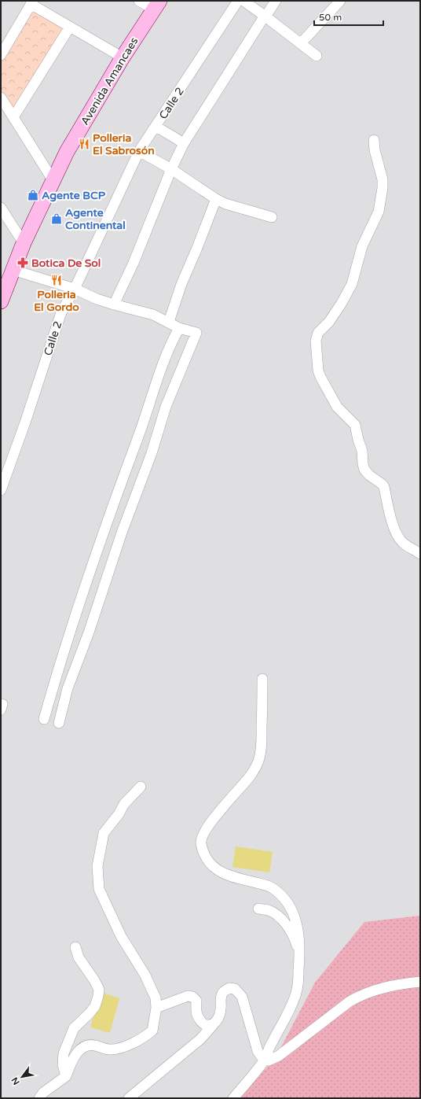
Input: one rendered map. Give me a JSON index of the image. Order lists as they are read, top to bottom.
{
  "streets": {
    "street": ["Avenida Amancaes", "Calle 2"]
  },
  "places": {
    "restaurant": ["Polleria El Sabrosón", "Polleria El Gordo"],
    "shop": ["Agente BCP", "Agente Continental"],
    "pharmacy": ["Botica De Sol"]
  },
  "scale_bar": "50 m",
  "north": "bottom left"
}
